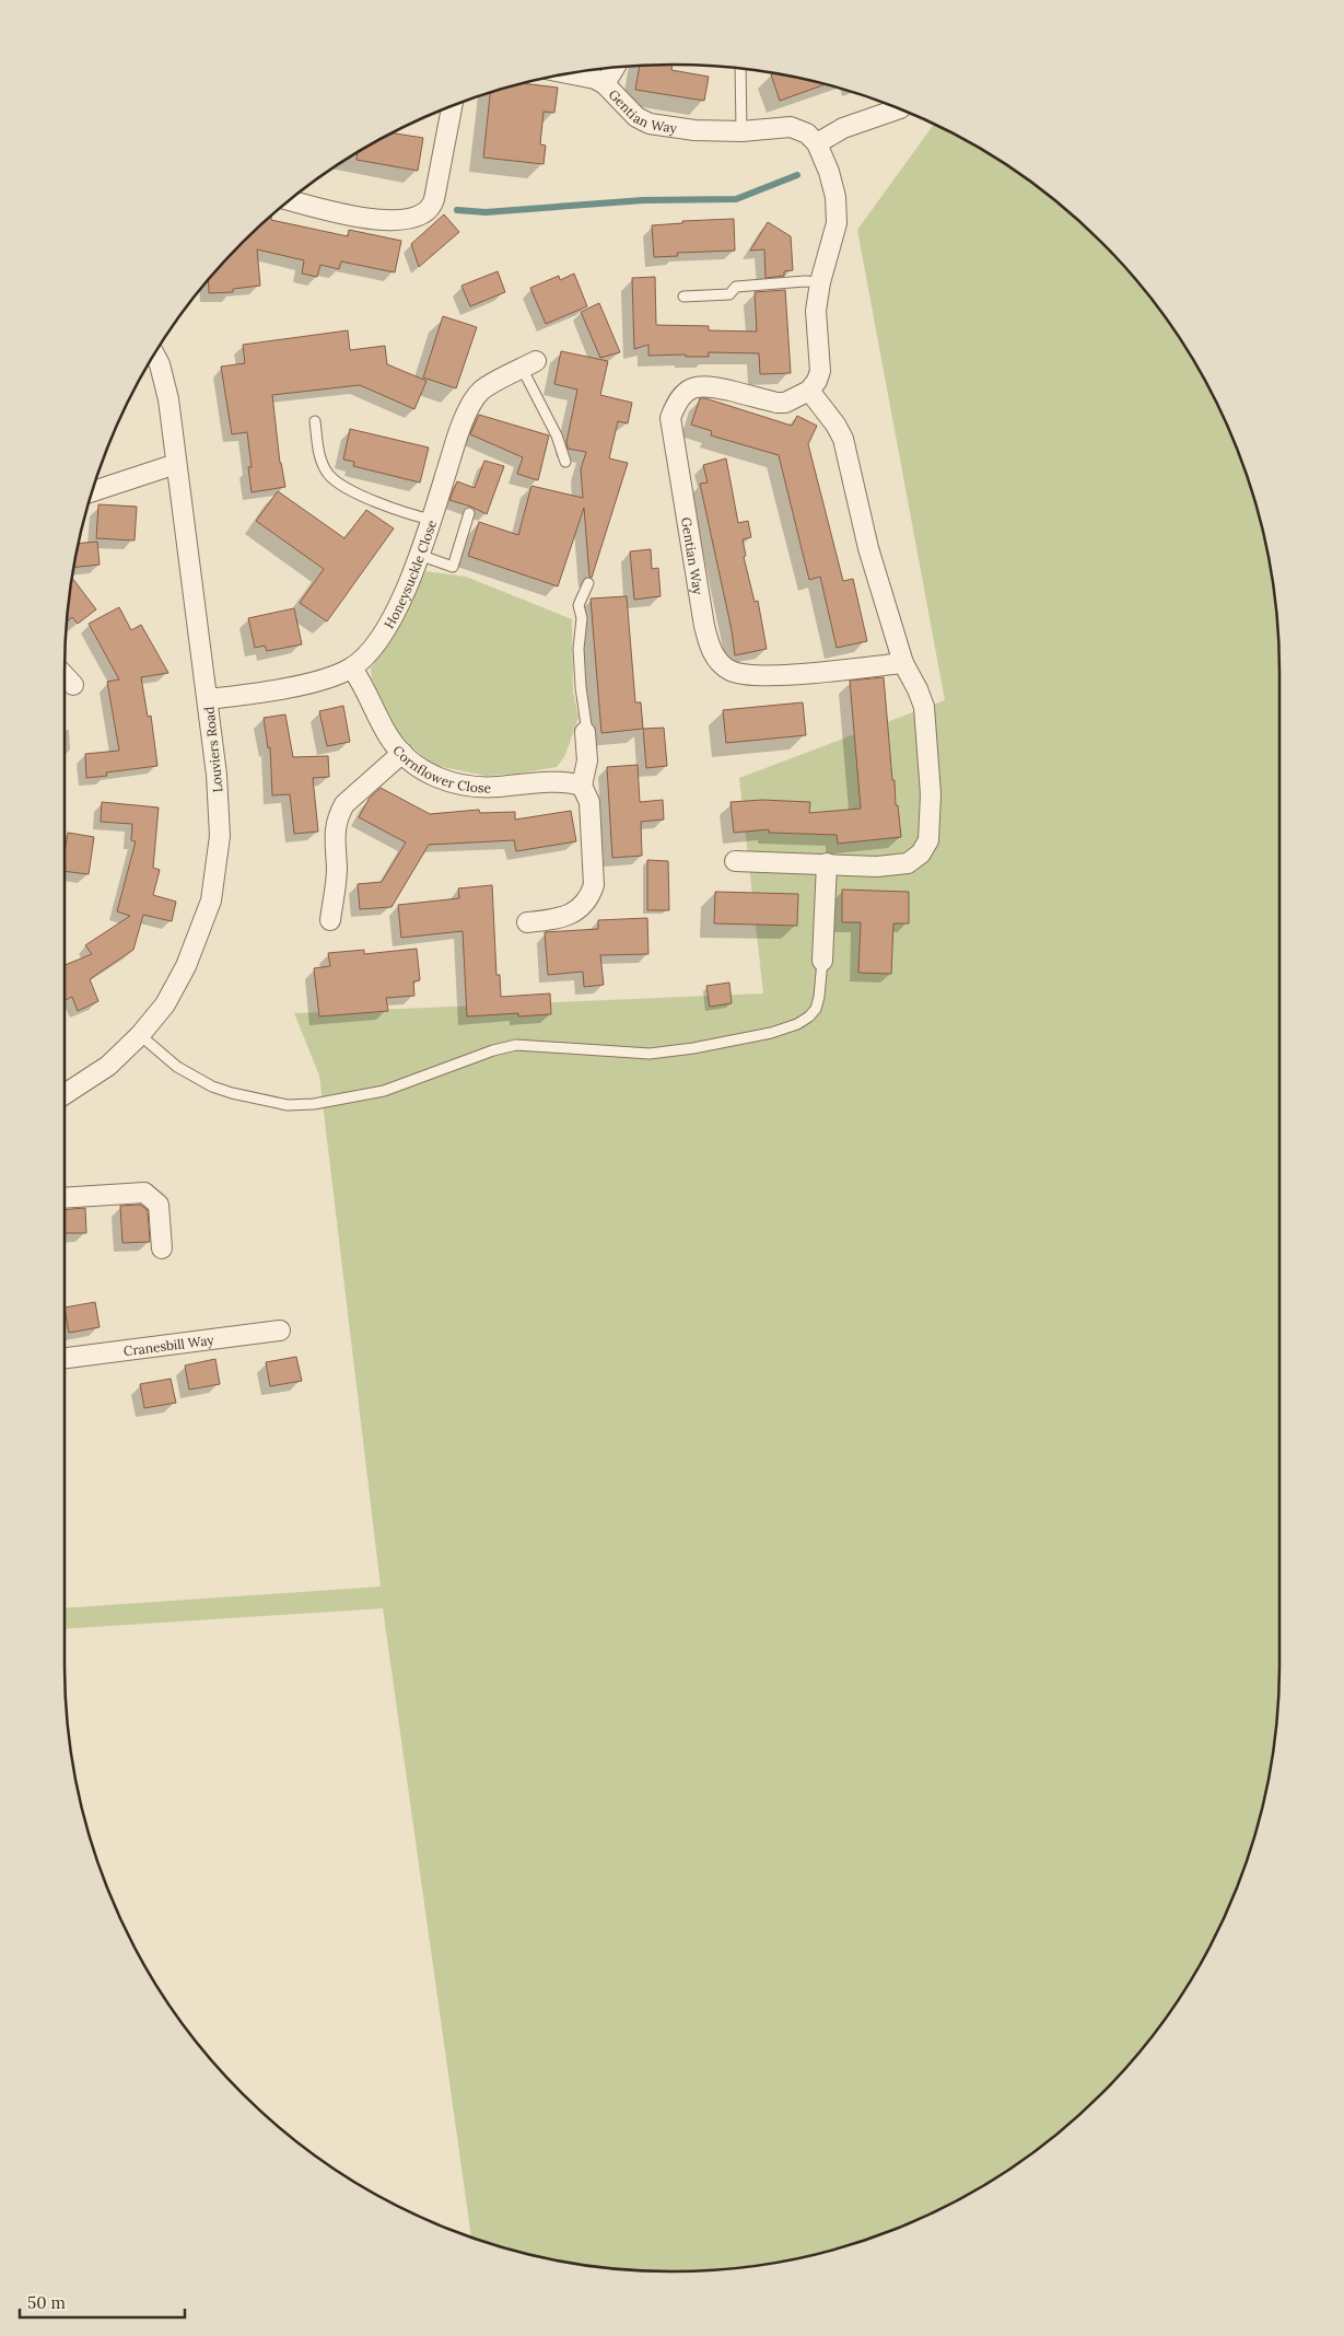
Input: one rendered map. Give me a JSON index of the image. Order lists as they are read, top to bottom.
{
  "streets": {
    "street": [
      "Gentian Way",
      "Honeysuckle Close",
      "Louviers Road",
      "Cornflower Close",
      "Cranesbill Way"
    ]
  },
  "crossings": [
    ["Honeysuckle Close", "Louviers Road"],
    ["Honeysuckle Close", "Cornflower Close"]
  ],
  "scale_bar": "50 m"
}
